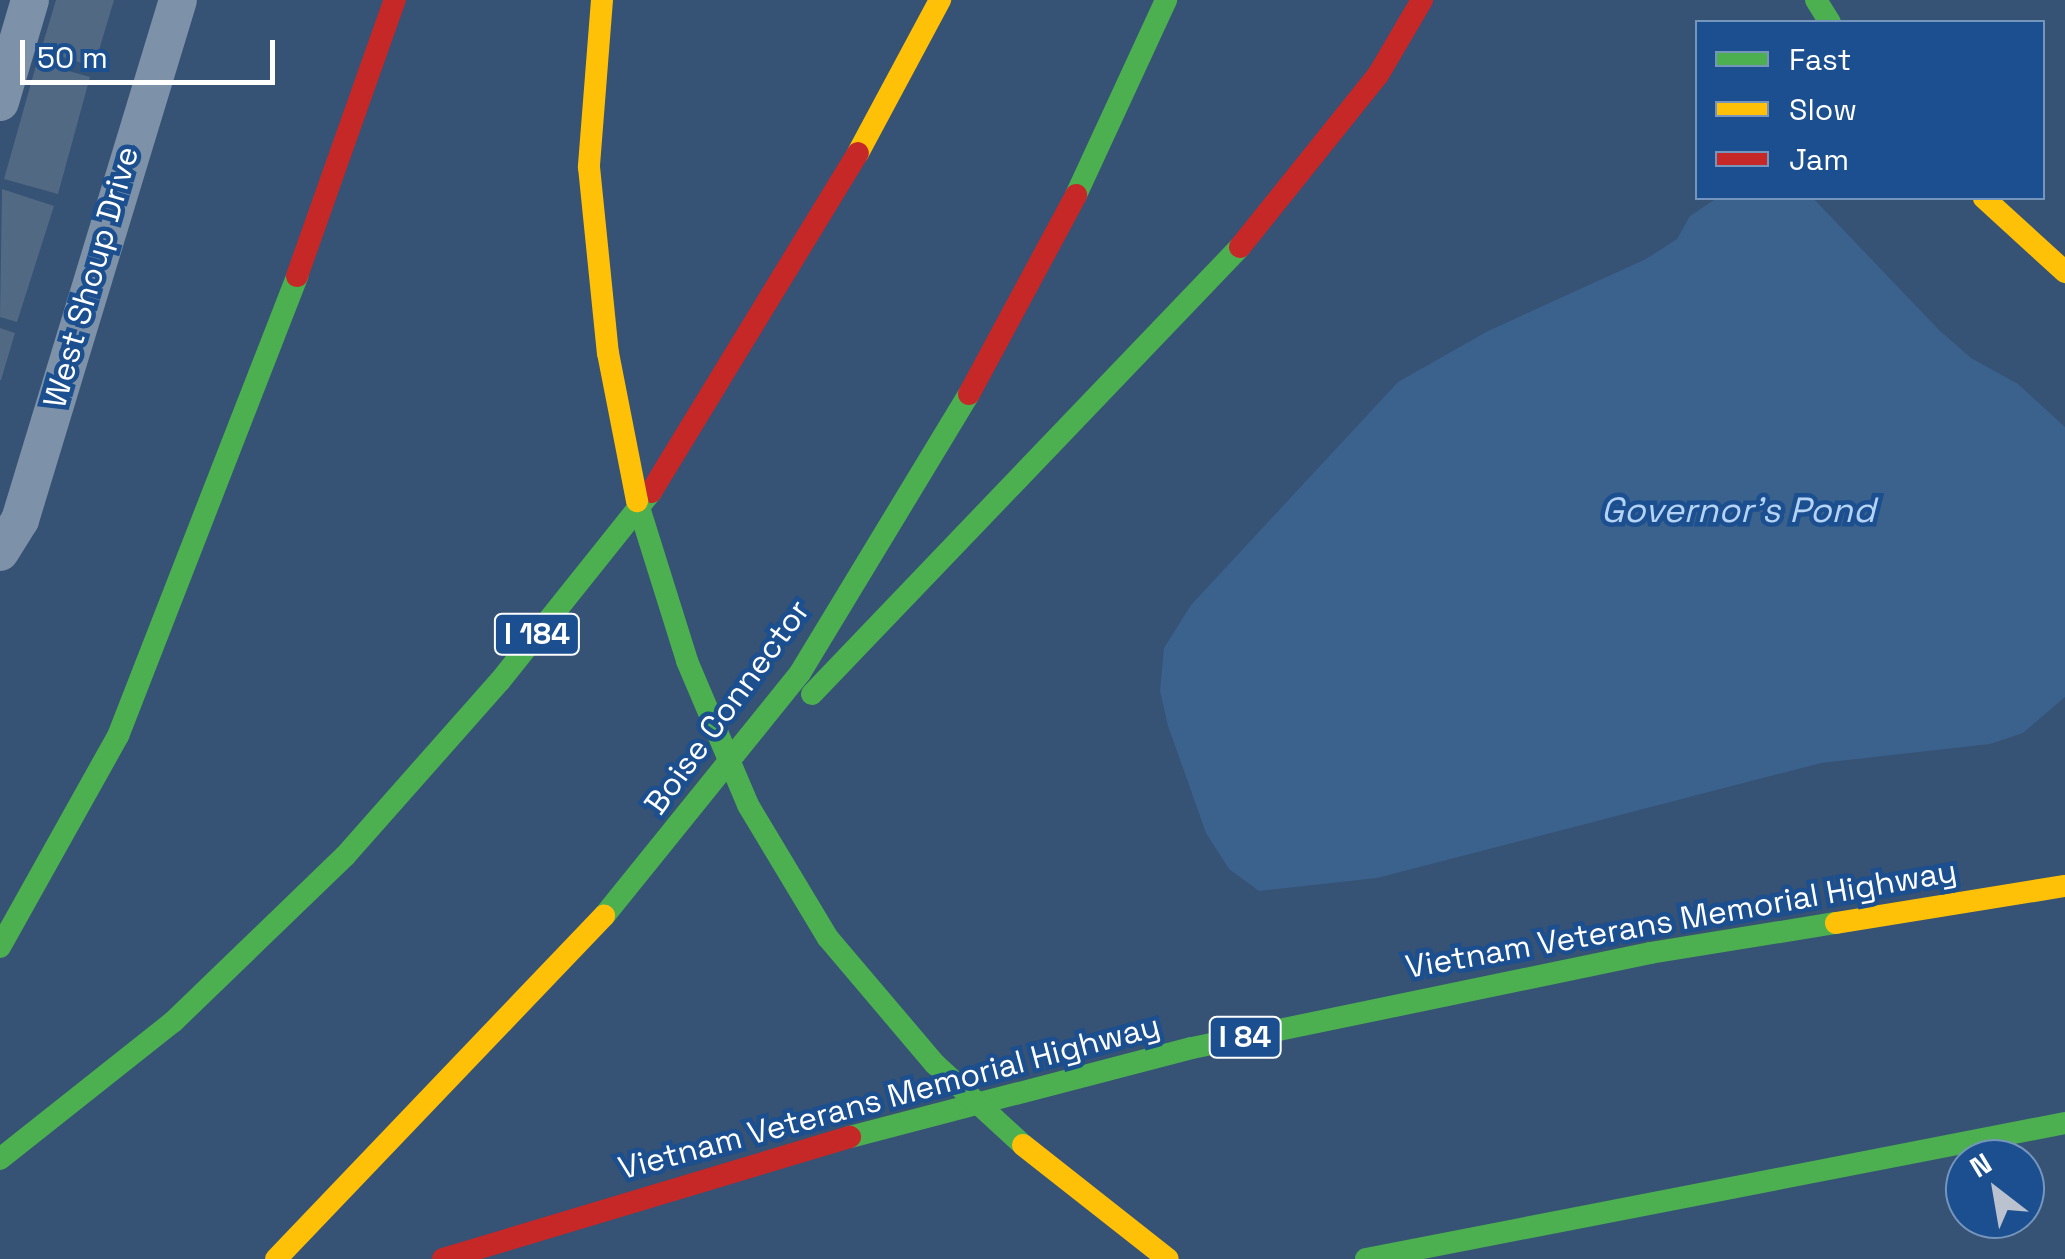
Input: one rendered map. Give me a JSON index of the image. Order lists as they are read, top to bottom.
{
  "streets": {
    "highway": [
      "I 184",
      "Boise Connector",
      "Vietnam Veterans Memorial Highway",
      "I 84"
    ],
    "street": ["West Shoup Drive"]
  },
  "water": ["Governor's Pond"],
  "legend": ["Fast", "Slow", "Jam"],
  "scale_bar": "50 m",
  "north": "top left"
}
